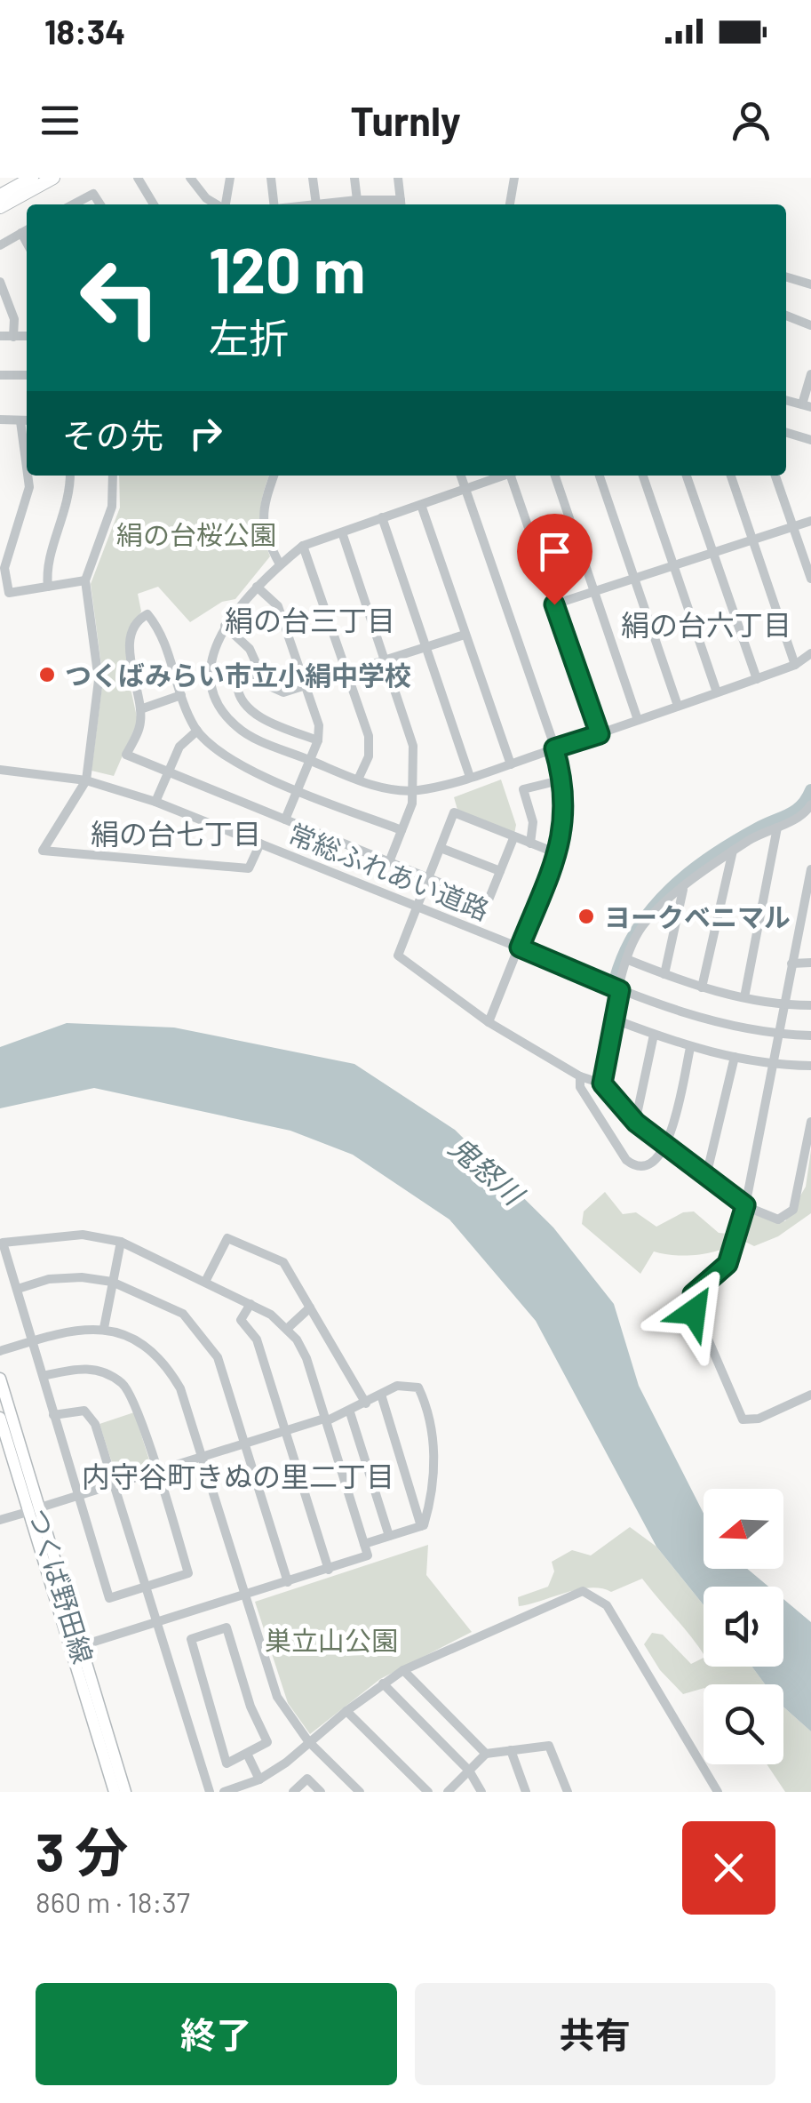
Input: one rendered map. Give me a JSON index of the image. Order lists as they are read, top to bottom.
{
  "streets": {
    "main road": ["つくば野田線"],
    "street": ["常総ふれあい道路"]
  },
  "districts": [
    "絹の台三丁目",
    "絹の台六丁目",
    "絹の台七丁目",
    "内守谷町きぬの里二丁目"
  ],
  "water": ["鬼怒川"],
  "parks": ["絹の台桜公園", "巣立山公園"],
  "places": ["つくばみらい市立小絹中学校", "ヨークベニマル"],
  "north": "left",
  "page": {
    "status": "18:34",
    "header": "Turnly",
    "turn": ["120 m", "左折"],
    "then": "その先",
    "heading": ["3 分", "860 m · 18:37"],
    "buttons": ["終了", "共有"]
  }
}
